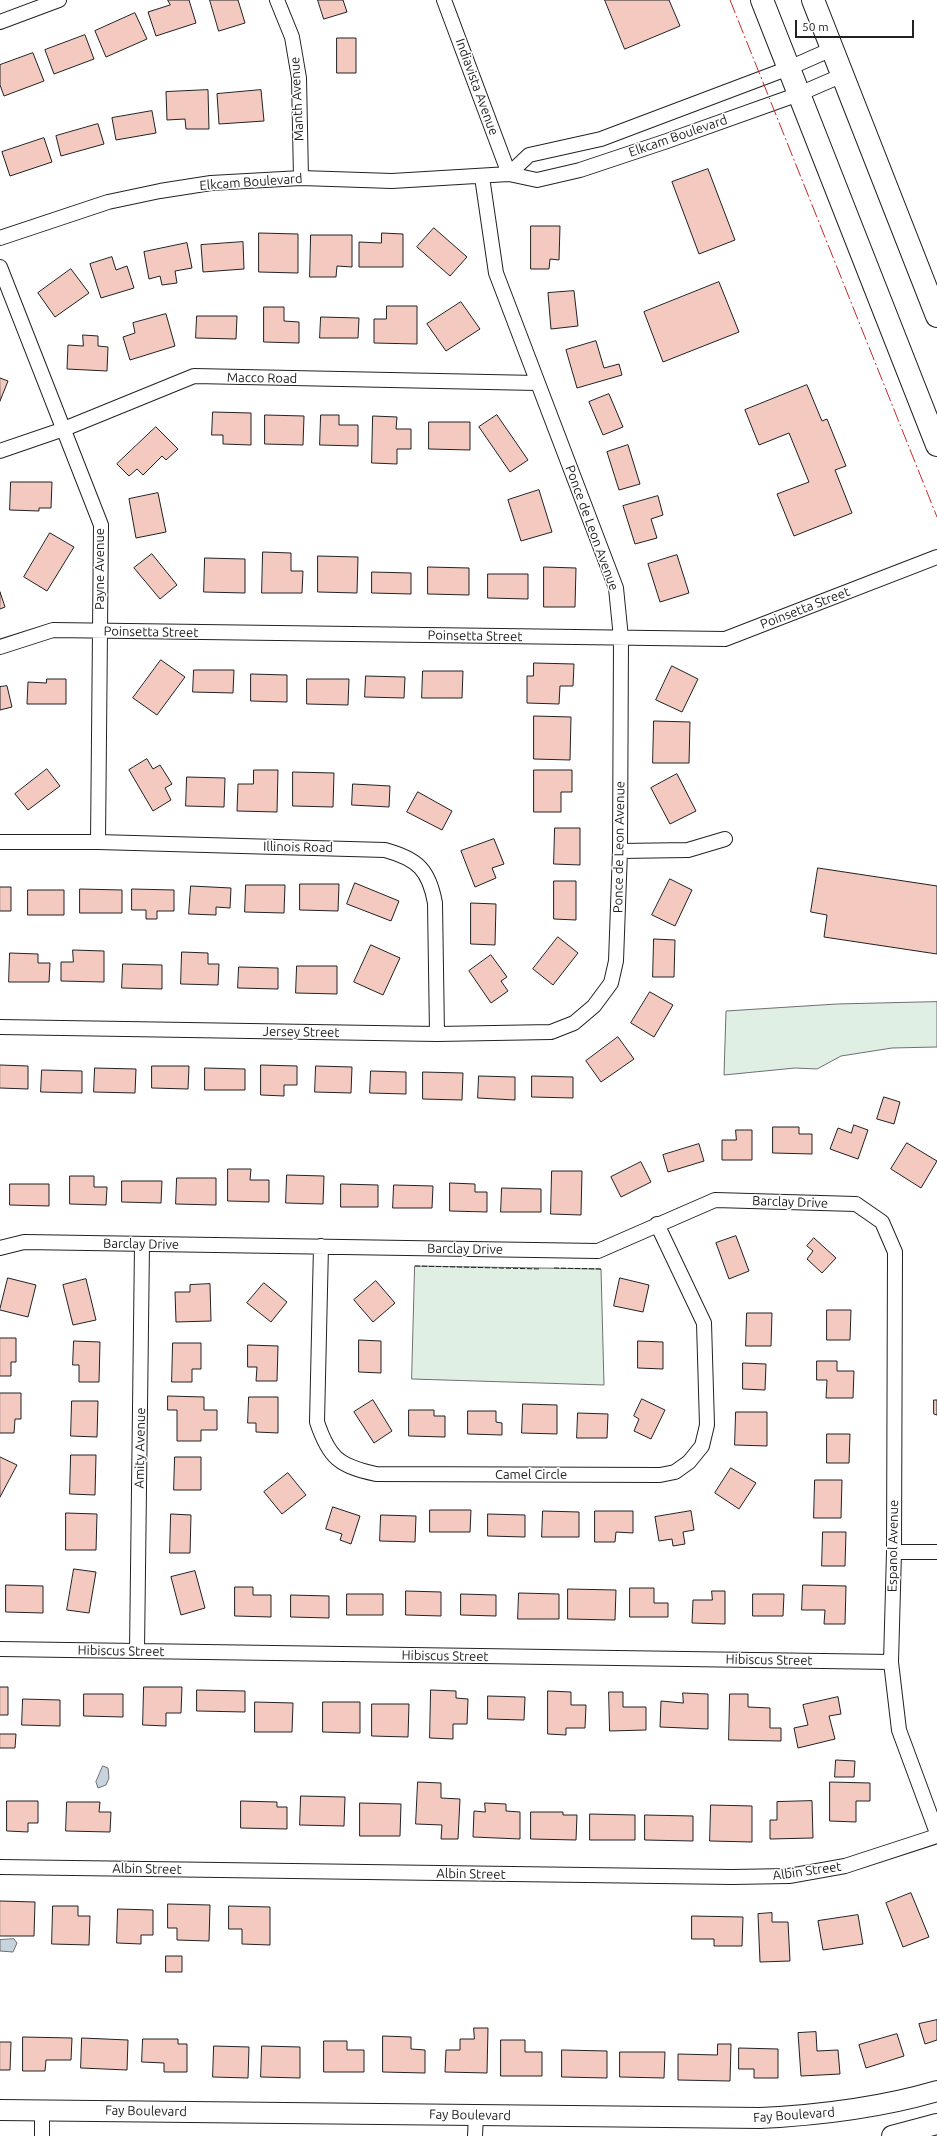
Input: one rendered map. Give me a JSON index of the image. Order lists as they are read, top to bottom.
{
  "streets": {
    "main road": ["Fay Boulevard"],
    "street": [
      "Indiavista Avenue",
      "Manth Avenue",
      "Elkcam Boulevard",
      "Macco Road",
      "Ponce de Leon Avenue",
      "Payne Avenue",
      "Poinsetta Street",
      "Illinois Road",
      "Jersey Street",
      "Barclay Drive",
      "Amity Avenue",
      "Camel Circle",
      "Espanol Avenue",
      "Hibiscus Street",
      "Albin Street"
    ]
  },
  "crossings": [
    ["Indiavista Avenue", "Elkcam Boulevard"],
    ["Manth Avenue", "Elkcam Boulevard"],
    ["Elkcam Boulevard", "Ponce de Leon Avenue"],
    ["Macco Road", "Ponce de Leon Avenue"],
    ["Macco Road", "Payne Avenue"],
    ["Ponce de Leon Avenue", "Poinsetta Street"],
    ["Ponce de Leon Avenue", "Jersey Street"],
    ["Payne Avenue", "Poinsetta Street"],
    ["Payne Avenue", "Illinois Road"],
    ["Illinois Road", "Jersey Street"],
    ["Barclay Drive", "Amity Avenue"],
    ["Barclay Drive", "Camel Circle"],
    ["Barclay Drive", "Espanol Avenue"],
    ["Amity Avenue", "Hibiscus Street"],
    ["Espanol Avenue", "Hibiscus Street"]
  ],
  "scale_bar": "50 m"
}
